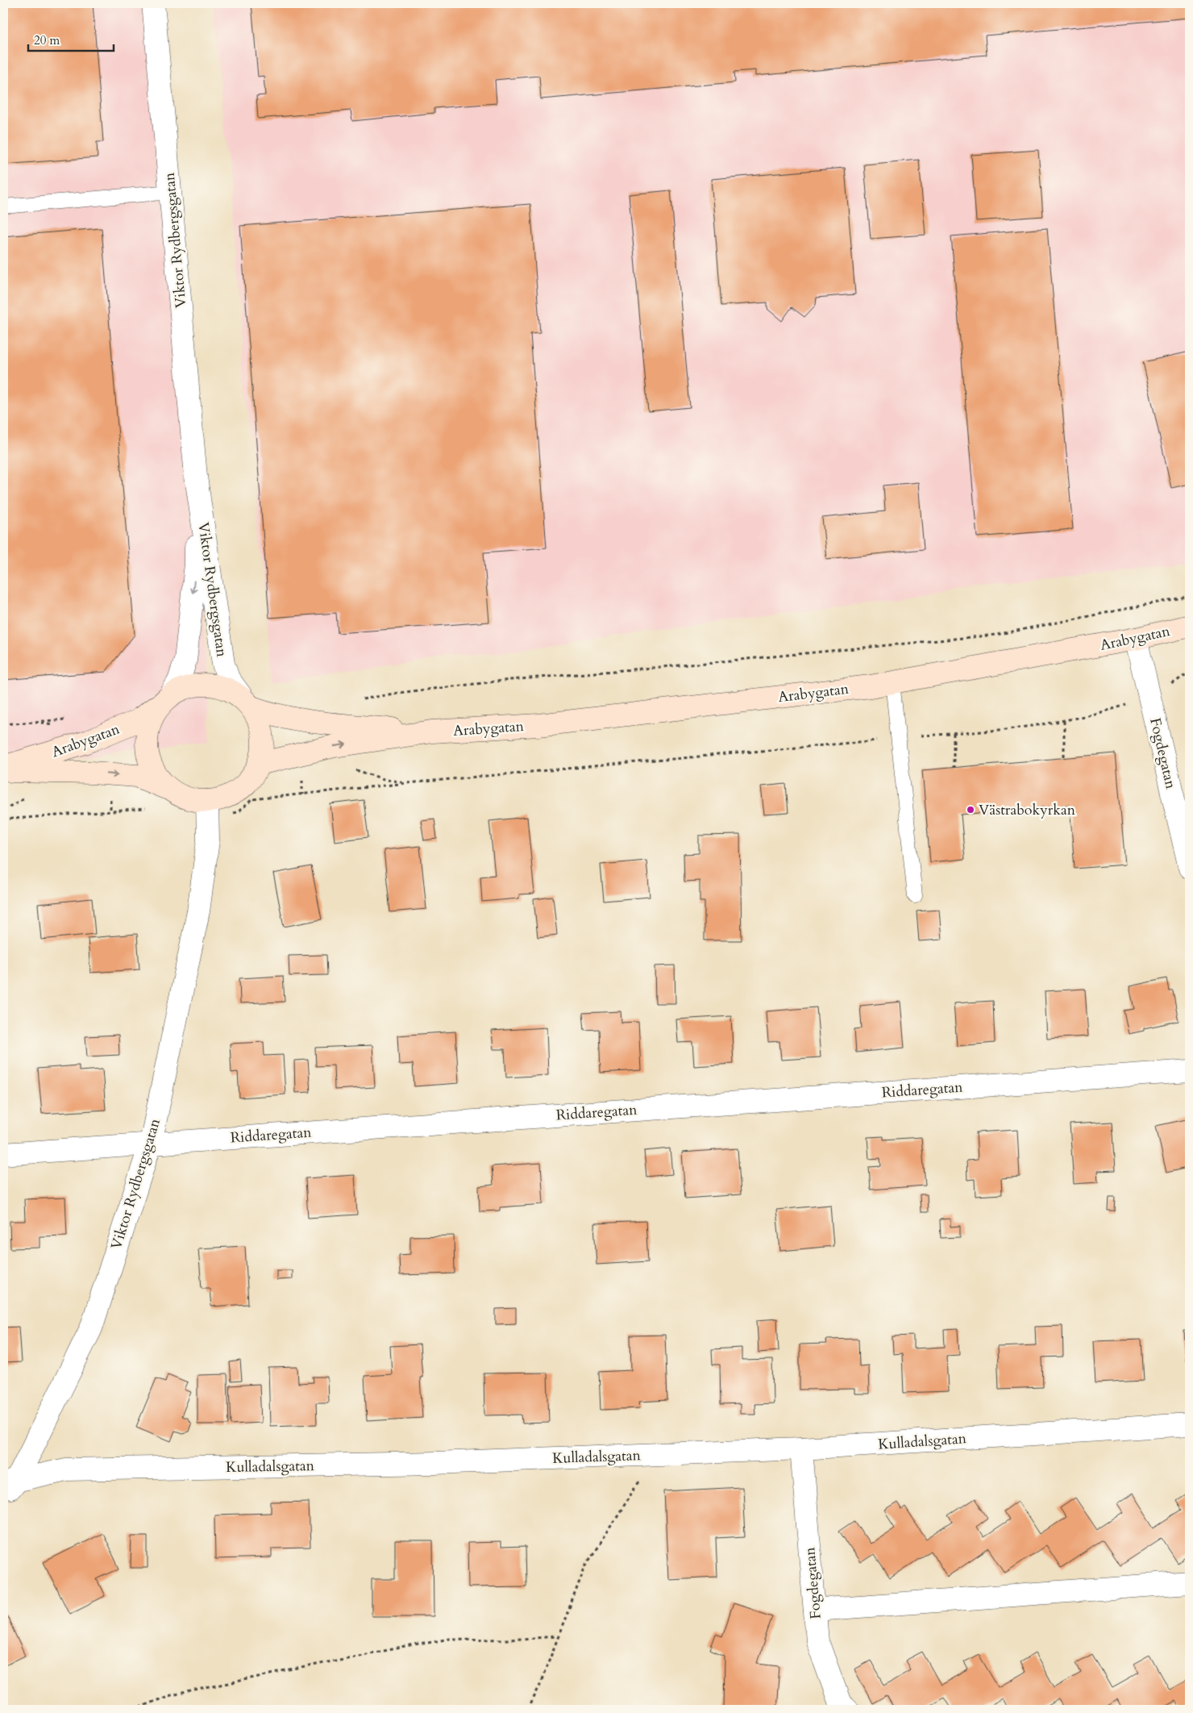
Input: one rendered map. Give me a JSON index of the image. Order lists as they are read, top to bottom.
{
  "streets": {
    "street": [
      "Viktor Rydbergsgatan",
      "Arabygatan",
      "Fogdegatan",
      "Riddaregatan",
      "Kulladalsgatan"
    ]
  },
  "crossings": [
    ["Viktor Rydbergsgatan", "Arabygatan"],
    ["Viktor Rydbergsgatan", "Riddaregatan"],
    ["Viktor Rydbergsgatan", "Kulladalsgatan"],
    ["Arabygatan", "Fogdegatan"],
    ["Fogdegatan", "Kulladalsgatan"]
  ],
  "places": ["Västrabokyrkan"],
  "scale_bar": "20 m"
}
